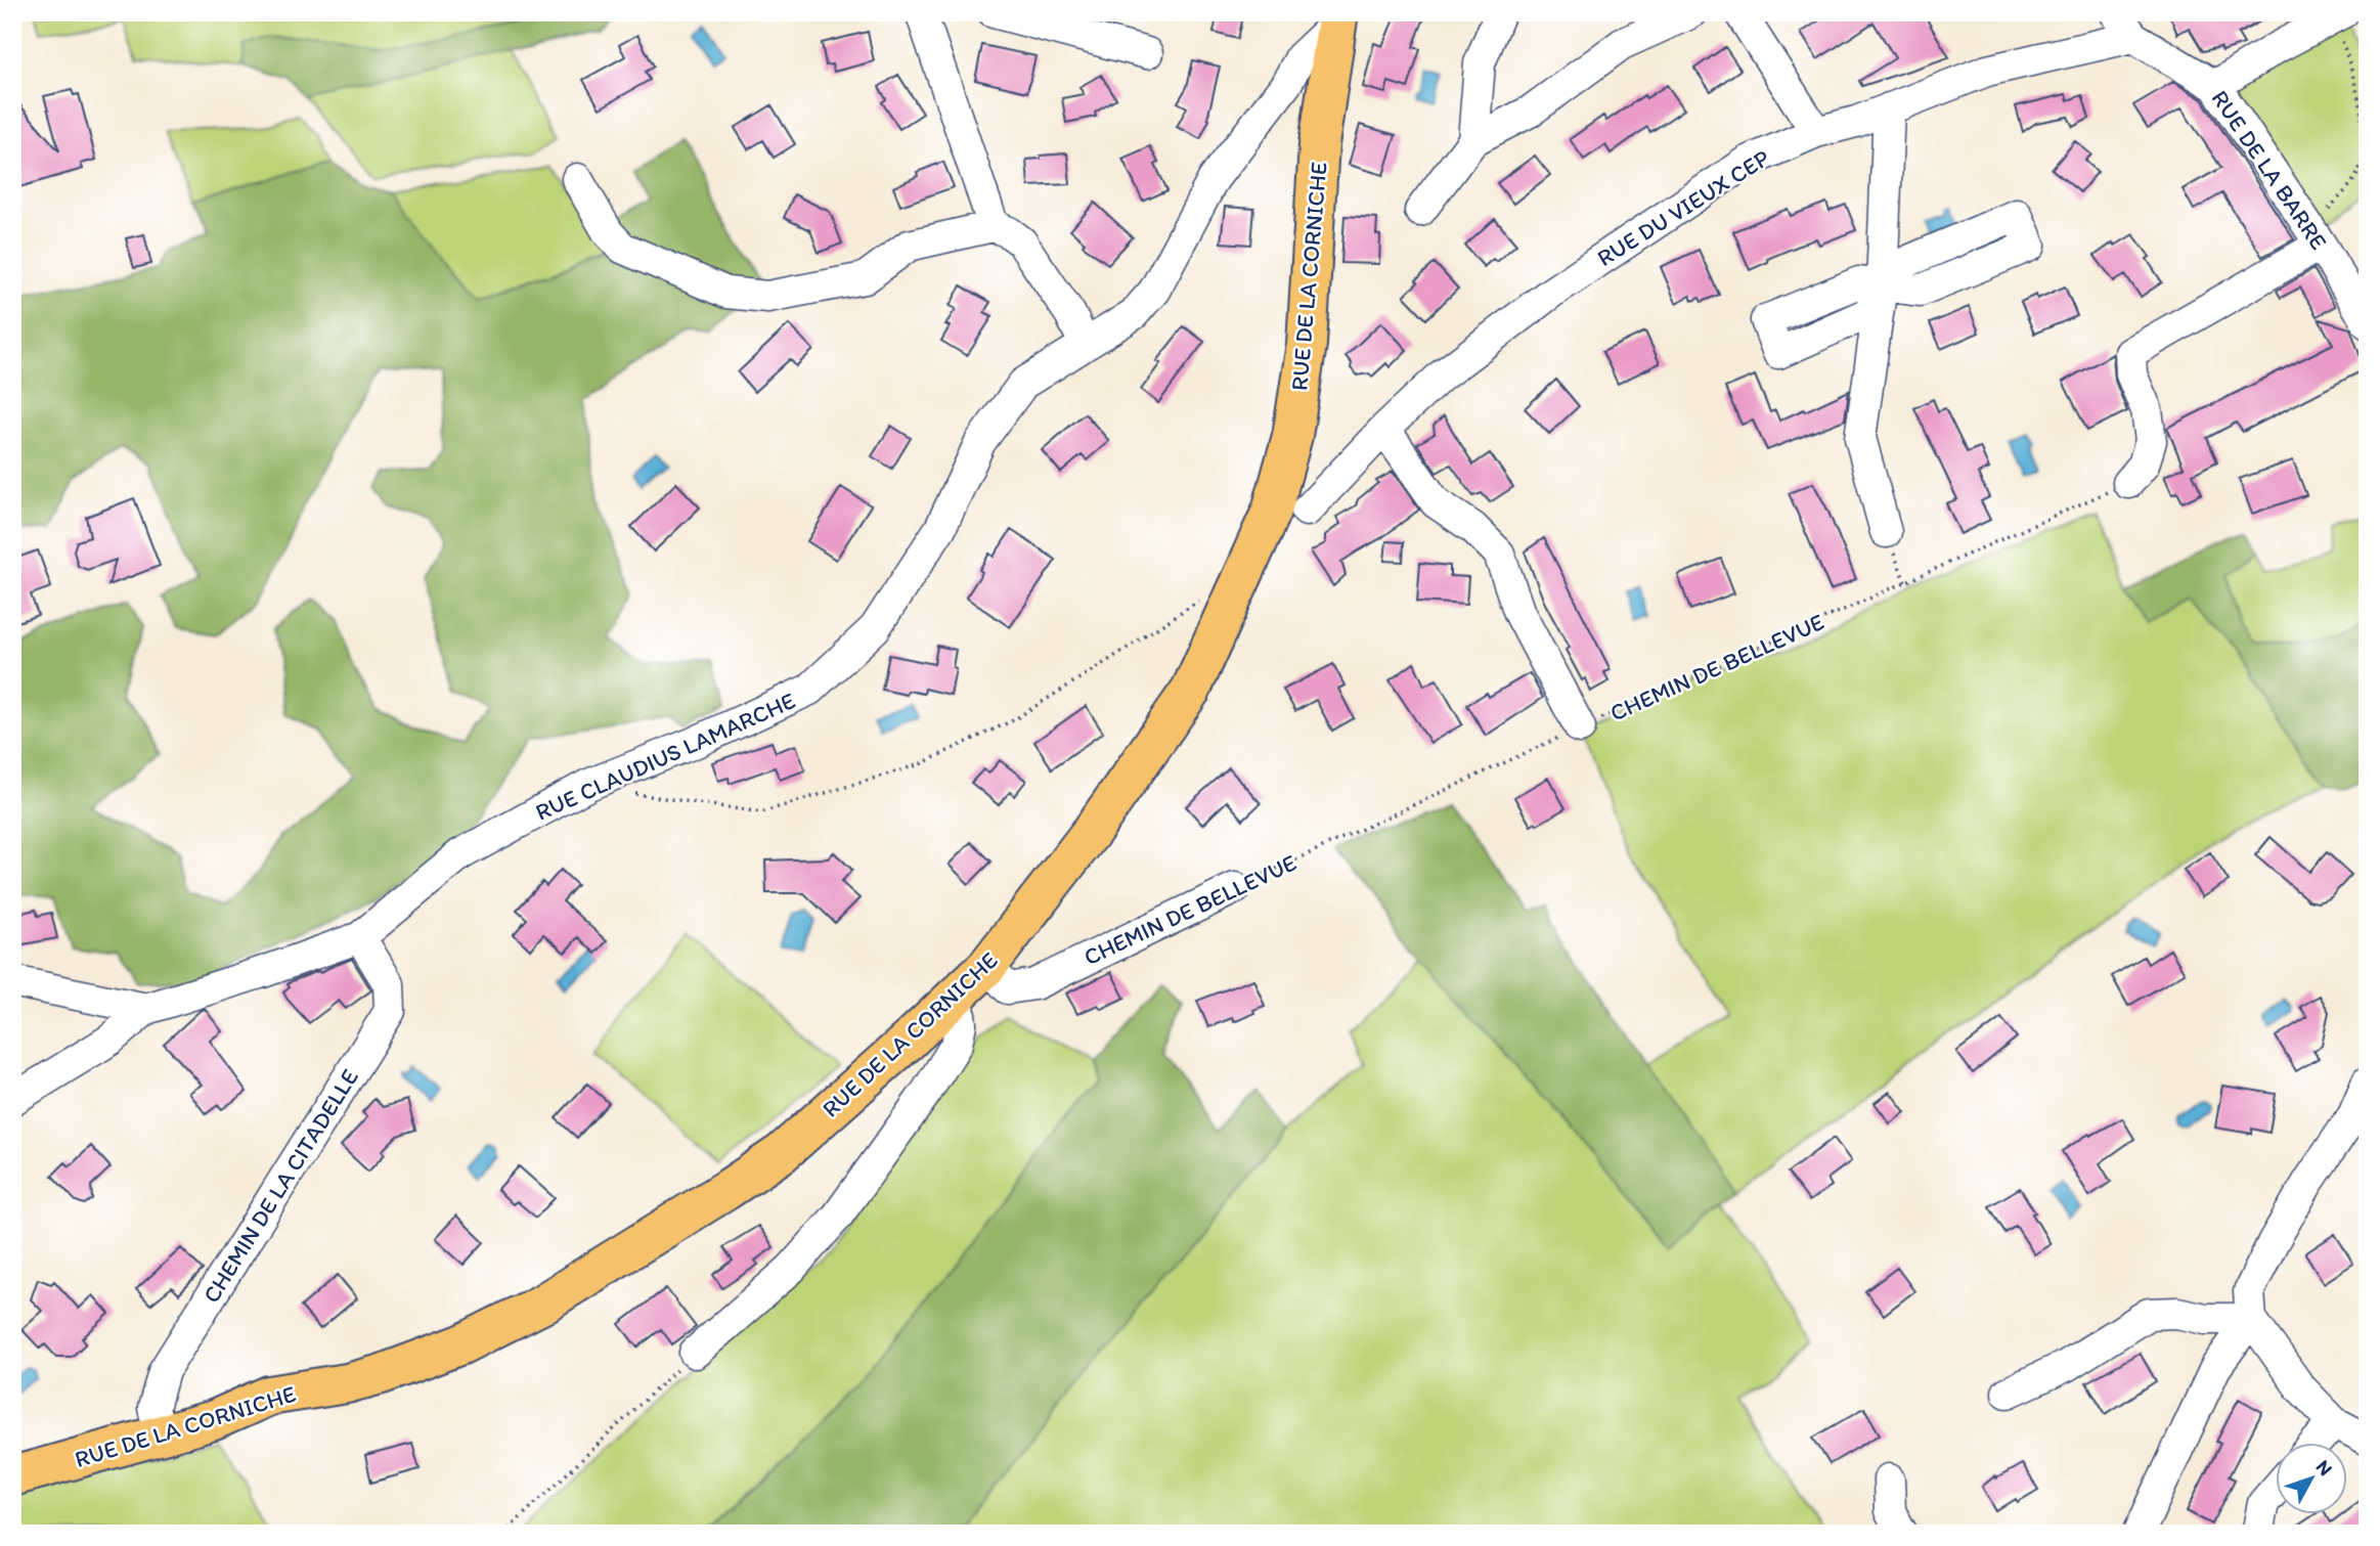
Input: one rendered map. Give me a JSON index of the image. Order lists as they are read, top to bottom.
{
  "streets": {
    "main road": ["RUE DE LA CORNICHE"],
    "street": [
      "RUE DE LA BARRE",
      "RUE DU VIEUX CEP",
      "CHEMIN DE BELLEVUE",
      "RUE CLAUDIUS LAMARCHE",
      "CHEMIN DE LA CITADELLE"
    ]
  },
  "crossings": [
    ["RUE DE LA BARRE", "RUE DU VIEUX CEP"],
    ["RUE DE LA CORNICHE", "CHEMIN DE BELLEVUE"],
    ["RUE DE LA CORNICHE", "RUE CLAUDIUS LAMARCHE"],
    ["RUE DE LA CORNICHE", "CHEMIN DE LA CITADELLE"],
    ["RUE CLAUDIUS LAMARCHE", "CHEMIN DE LA CITADELLE"]
  ],
  "north": "top right"
}
